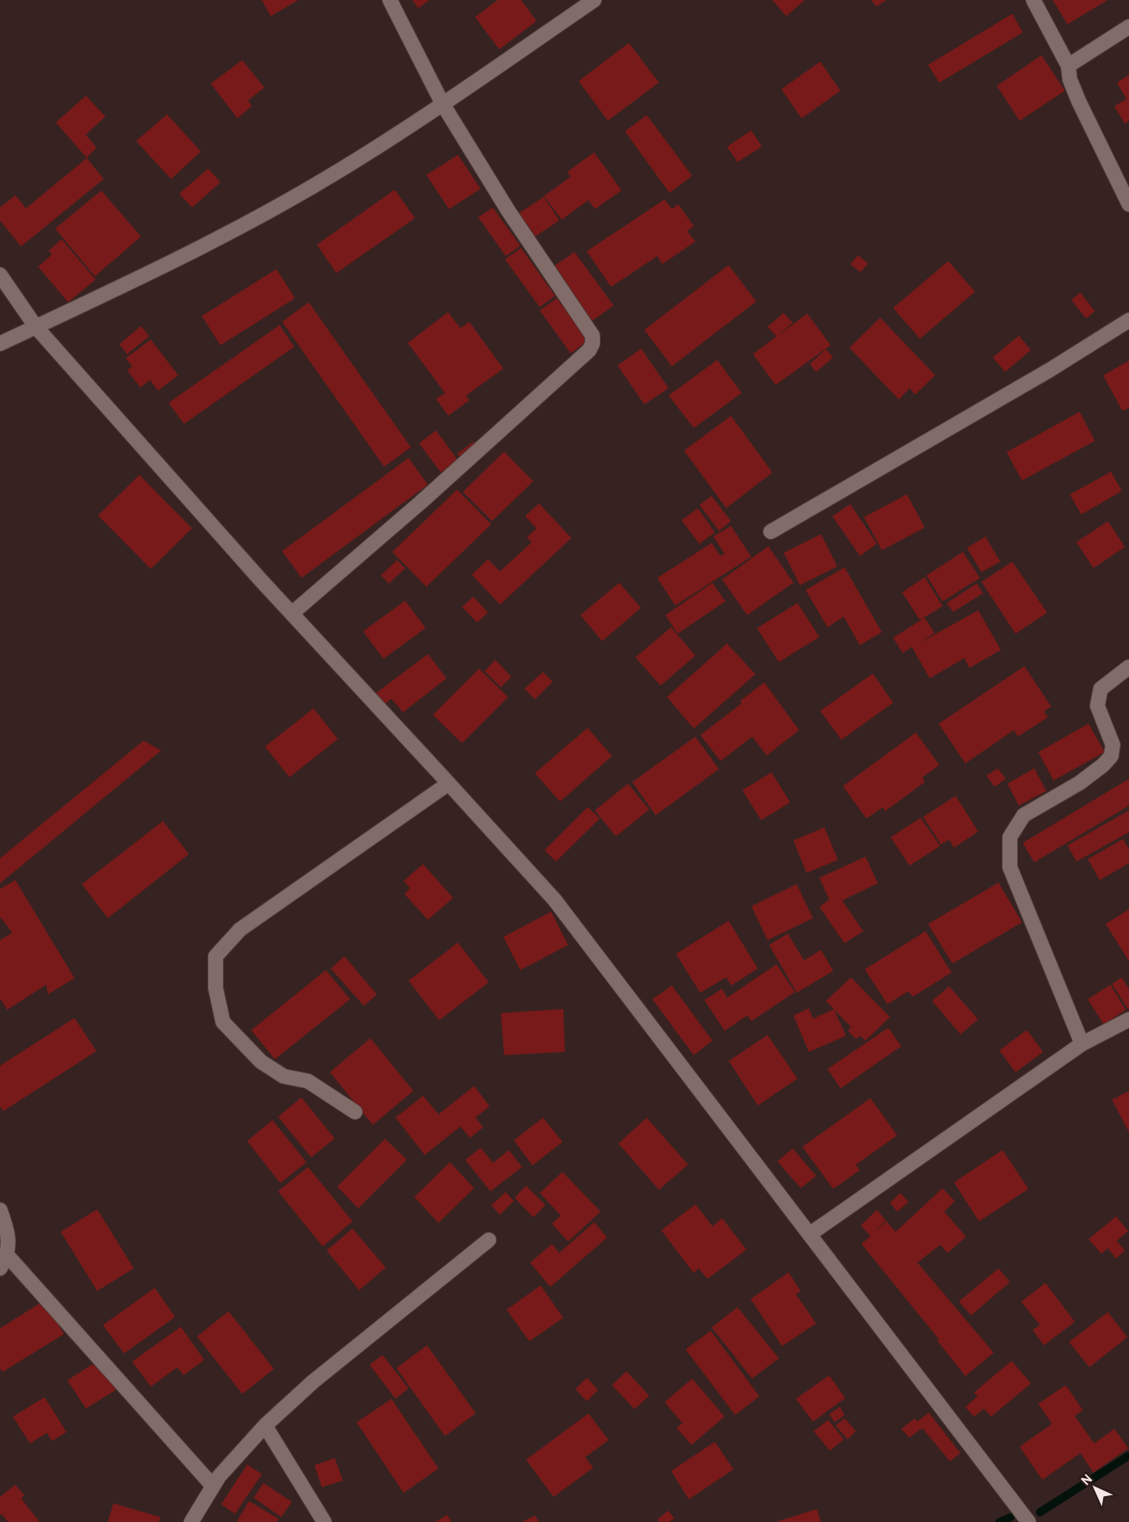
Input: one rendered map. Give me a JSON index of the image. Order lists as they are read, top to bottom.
{
  "north": "top left"
}
